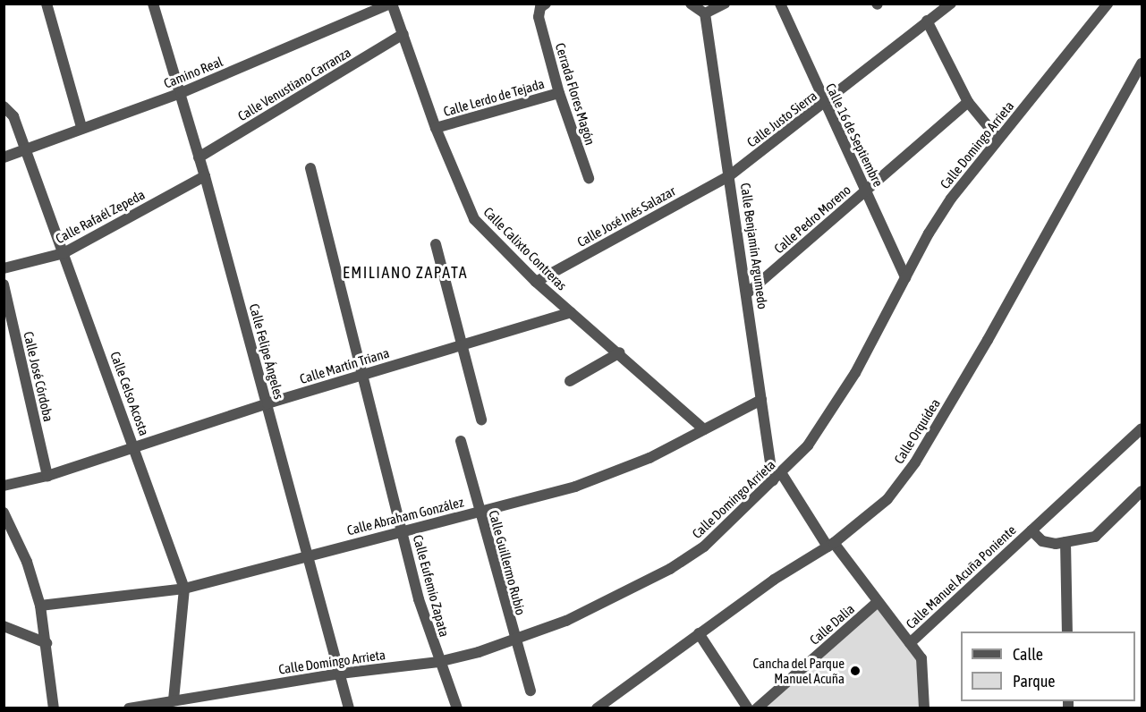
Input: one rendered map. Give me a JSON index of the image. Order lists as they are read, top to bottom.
{
  "streets": {
    "street": [
      "Camino Real",
      "Calle Venustiano Carranza",
      "Cerrada Flores Magón",
      "Calle Lerdo de Tejada",
      "Calle Justo Sierra",
      "Calle 16 de Septiembre",
      "Calle Domingo Arrieta",
      "Calle Rafaél Zepeda",
      "Calle José Inés Salazar",
      "Calle Pedro Moreno",
      "Calle Benjamín Argumedo",
      "Calle Calixto Contreras",
      "Calle Felipe Ángeles",
      "Calle Martín Triana",
      "Calle José Córdoba",
      "Calle Celso Acosta",
      "Calle Orquídea",
      "Calle Abraham González",
      "Calle Guillermo Rubio",
      "Calle Manuel Acuña Poniente",
      "Calle Eufemio Zapata",
      "Calle Dalia"
    ]
  },
  "crossings": [
    ["Camino Real", "Calle Calixto Contreras"],
    ["Camino Real", "Calle Felipe Ángeles"],
    ["Camino Real", "Calle Celso Acosta"],
    ["Calle Venustiano Carranza", "Calle Calixto Contreras"],
    ["Calle Venustiano Carranza", "Calle Felipe Ángeles"],
    ["Cerrada Flores Magón", "Calle Lerdo de Tejada"],
    ["Calle Lerdo de Tejada", "Calle Calixto Contreras"],
    ["Calle Justo Sierra", "Calle 16 de Septiembre"],
    ["Calle Justo Sierra", "Calle José Inés Salazar"],
    ["Calle Justo Sierra", "Calle Benjamín Argumedo"],
    ["Calle 16 de Septiembre", "Calle Domingo Arrieta"],
    ["Calle 16 de Septiembre", "Calle Pedro Moreno"],
    ["Calle Domingo Arrieta", "Calle Benjamín Argumedo"],
    ["Calle Domingo Arrieta", "Calle Felipe Ángeles"],
    ["Calle Domingo Arrieta", "Calle Celso Acosta"],
    ["Calle Domingo Arrieta", "Calle Guillermo Rubio"],
    ["Calle Domingo Arrieta", "Calle Eufemio Zapata"],
    ["Calle Rafaél Zepeda", "Calle Felipe Ángeles"],
    ["Calle Rafaél Zepeda", "Calle Celso Acosta"],
    ["Calle José Inés Salazar", "Calle Benjamín Argumedo"],
    ["Calle José Inés Salazar", "Calle Calixto Contreras"],
    ["Calle Pedro Moreno", "Calle Benjamín Argumedo"],
    ["Calle Benjamín Argumedo", "Calle Abraham González"],
    ["Calle Calixto Contreras", "Calle Martín Triana"],
    ["Calle Calixto Contreras", "Calle Abraham González"],
    ["Calle Felipe Ángeles", "Calle Martín Triana"],
    ["Calle Felipe Ángeles", "Calle Abraham González"],
    ["Calle Martín Triana", "Calle José Córdoba"],
    ["Calle Martín Triana", "Calle Celso Acosta"],
    ["Calle Martín Triana", "Calle Eufemio Zapata"],
    ["Calle Celso Acosta", "Calle Abraham González"],
    ["Calle Abraham González", "Calle Guillermo Rubio"],
    ["Calle Abraham González", "Calle Eufemio Zapata"]
  ],
  "districts": ["EMILIANO ZAPATA"],
  "places": ["Cancha del Parque Manuel Acuña"],
  "legend": ["Calle", "Parque"]
}
